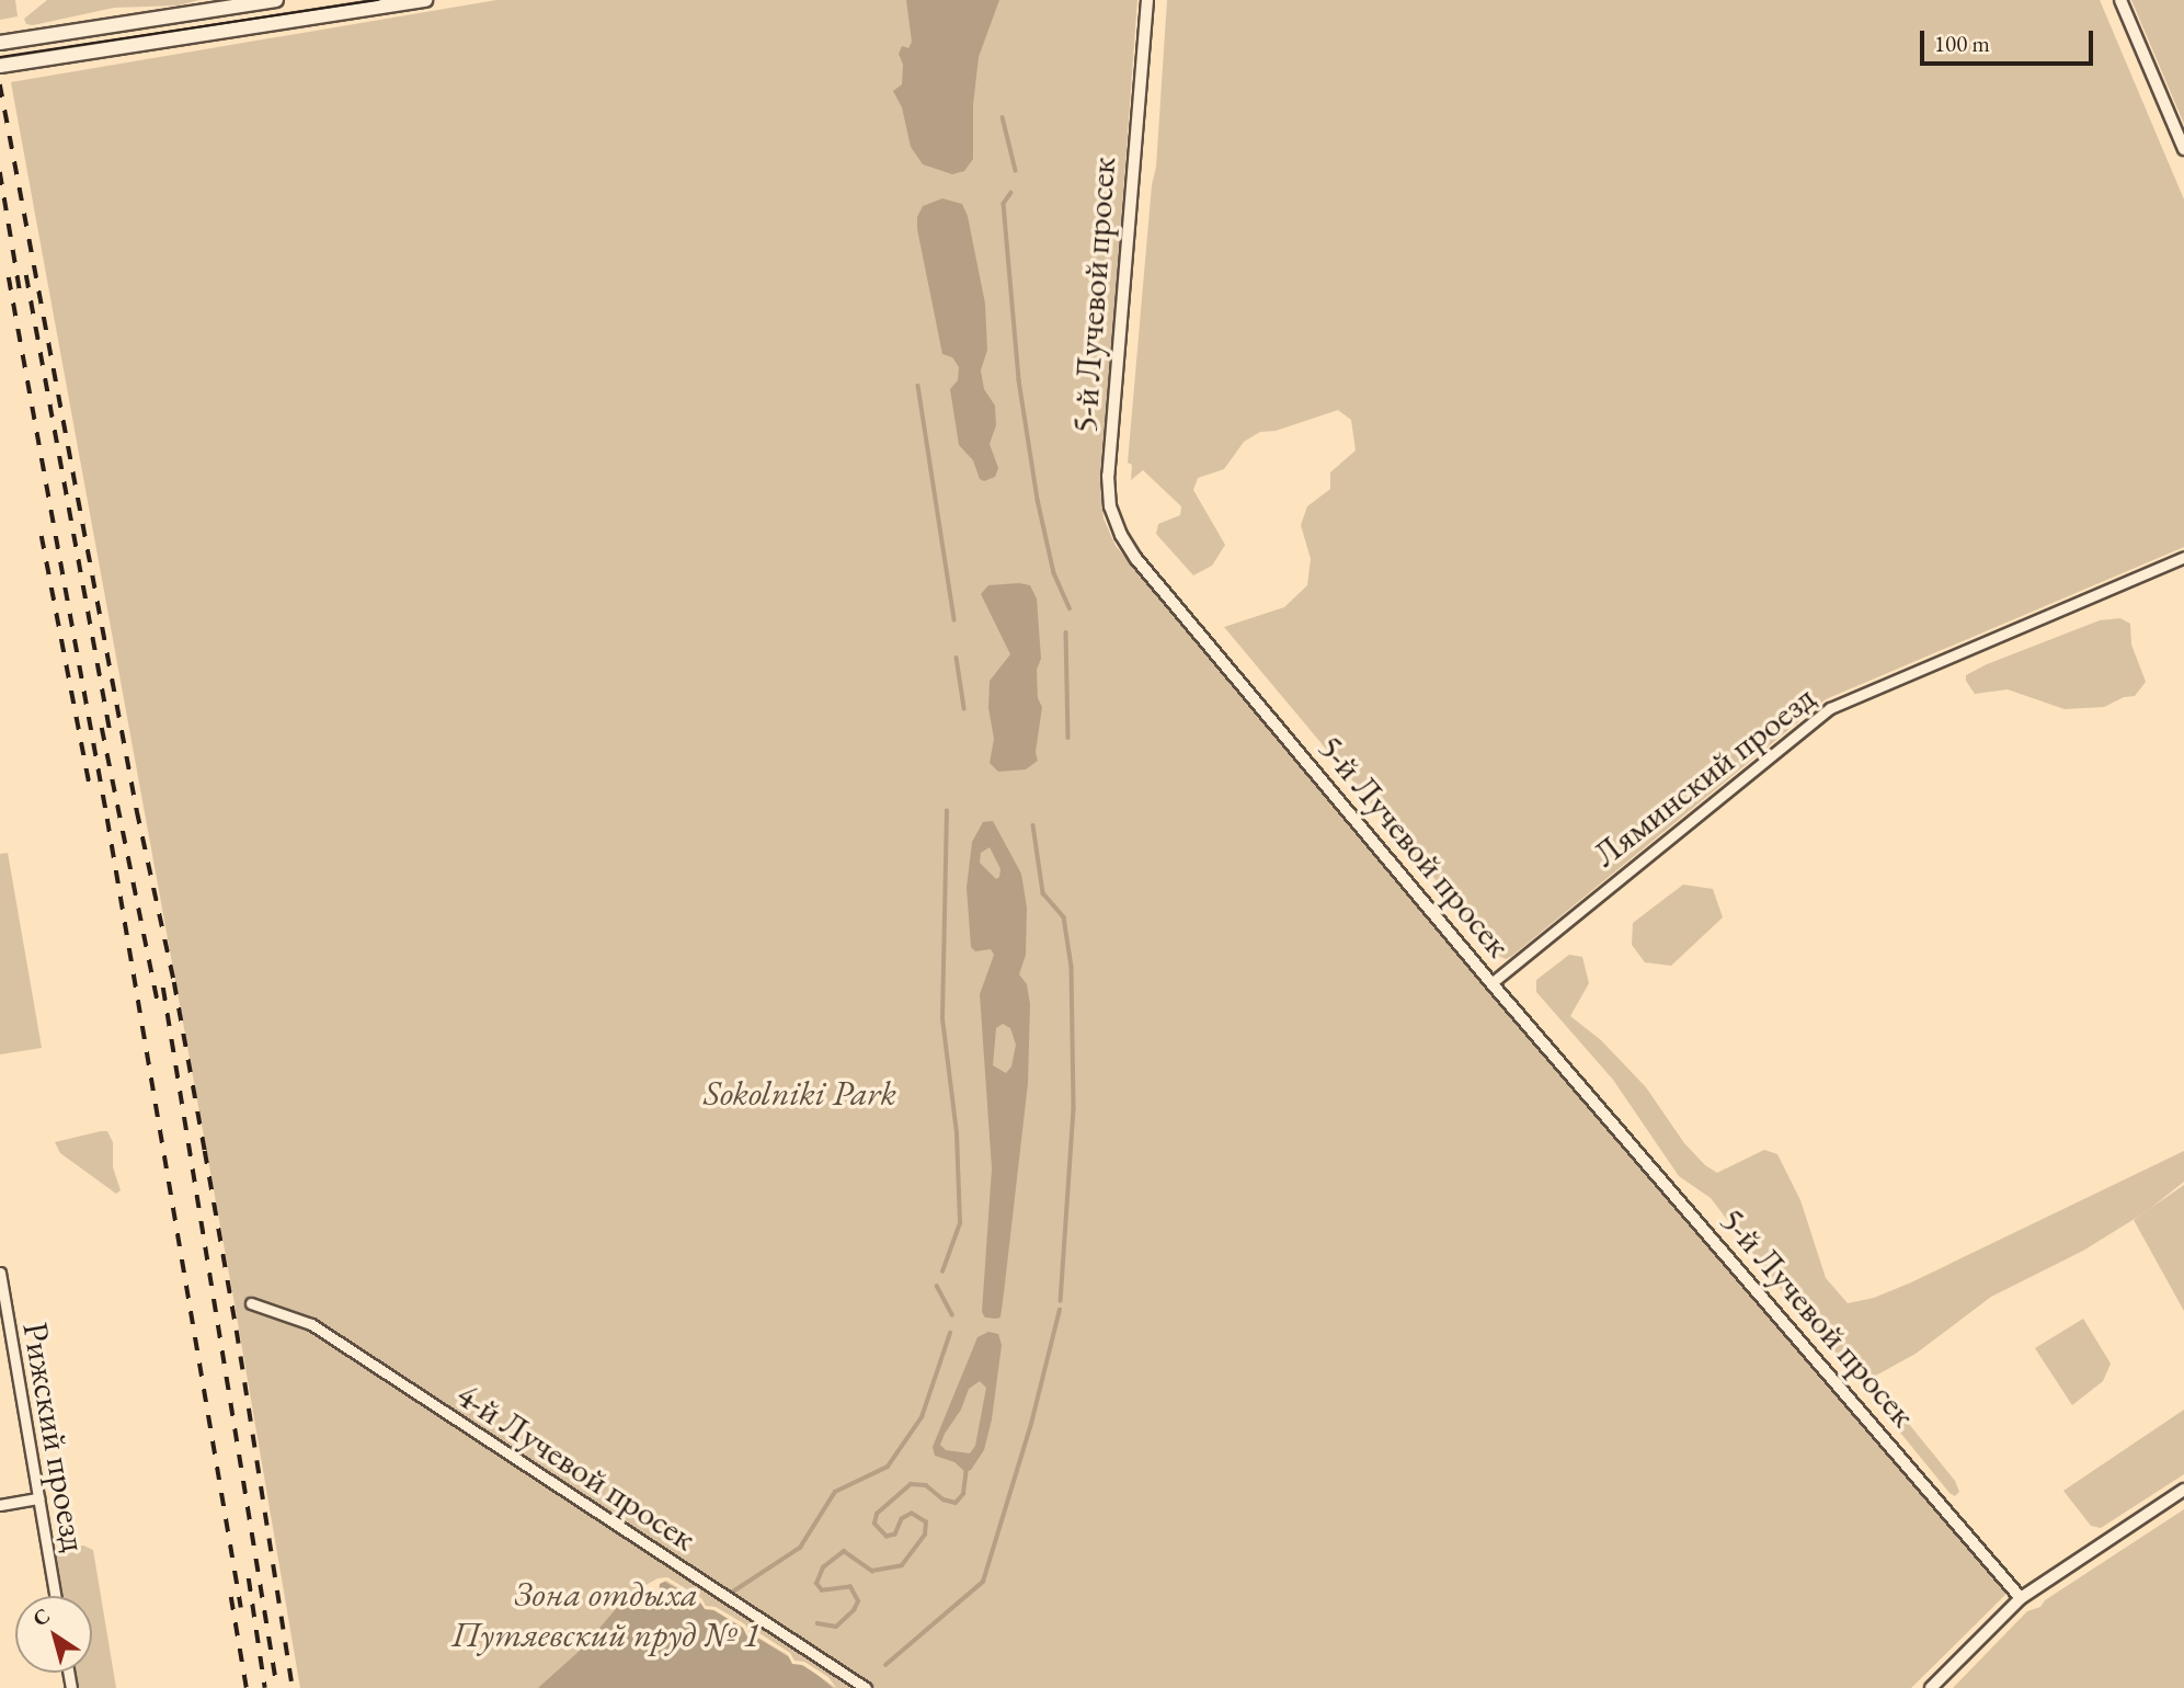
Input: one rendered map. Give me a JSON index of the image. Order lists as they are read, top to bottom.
{
  "streets": {
    "street": [
      "5-й Лучевой просек",
      "Ляминский проезд",
      "Рижский проезд",
      "4-й Лучевой просек"
    ]
  },
  "crossings": [
    ["5-й Лучевой просек", "Ляминский проезд"]
  ],
  "parks": ["Sokolniki Park", "Зона отдыха Путяевский пруд № 1"],
  "scale_bar": "100 m",
  "north": "top left"
}
